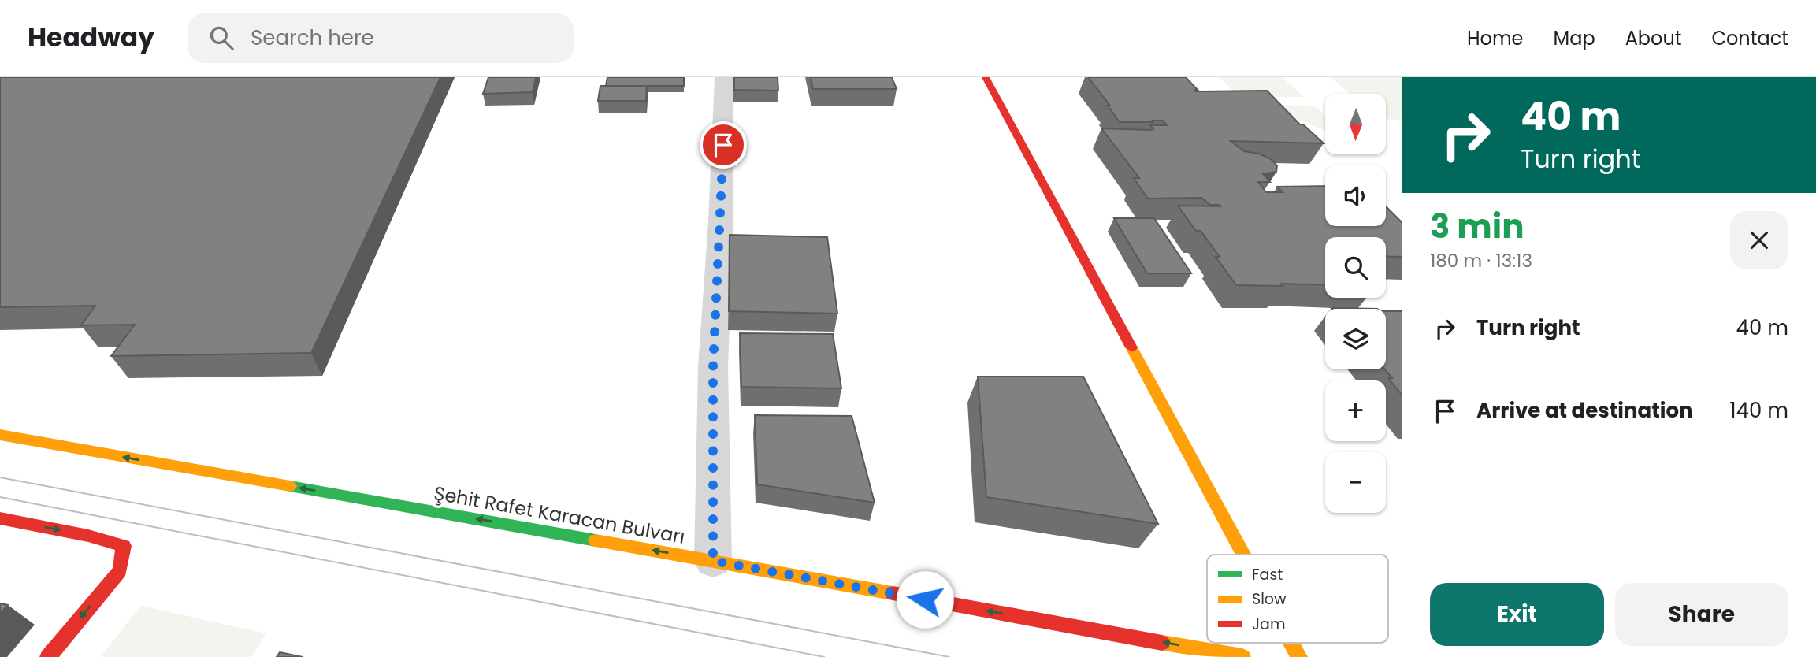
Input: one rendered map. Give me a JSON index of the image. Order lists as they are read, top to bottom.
{
  "streets": {
    "main road": ["Şehit Rafet Karacan Bulvarı"]
  },
  "one_way": ["Şehit Rafet Karacan Bulvarı"],
  "legend": ["Fast", "Slow", "Jam"],
  "north": "bottom",
  "page": {
    "header": "Headway",
    "search": "Search here",
    "nav": [
      "Home",
      "Map",
      "About",
      "Contact"
    ],
    "turn": ["40 m", "Turn right"],
    "map_buttons": ["+", "−"],
    "heading": ["3 min", "180 m · 13:13"],
    "list": [
      {
        "name": "Turn right",
        "value": "40 m"
      },
      {
        "name": "Arrive at destination",
        "value": "140 m"
      }
    ],
    "buttons": ["Exit", "Share"]
  }
}
